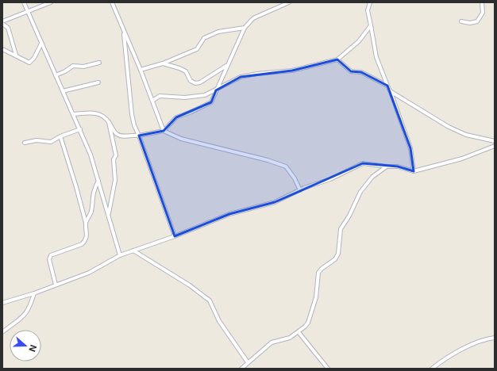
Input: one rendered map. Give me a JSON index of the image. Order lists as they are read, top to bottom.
{
  "north": "right"
}
